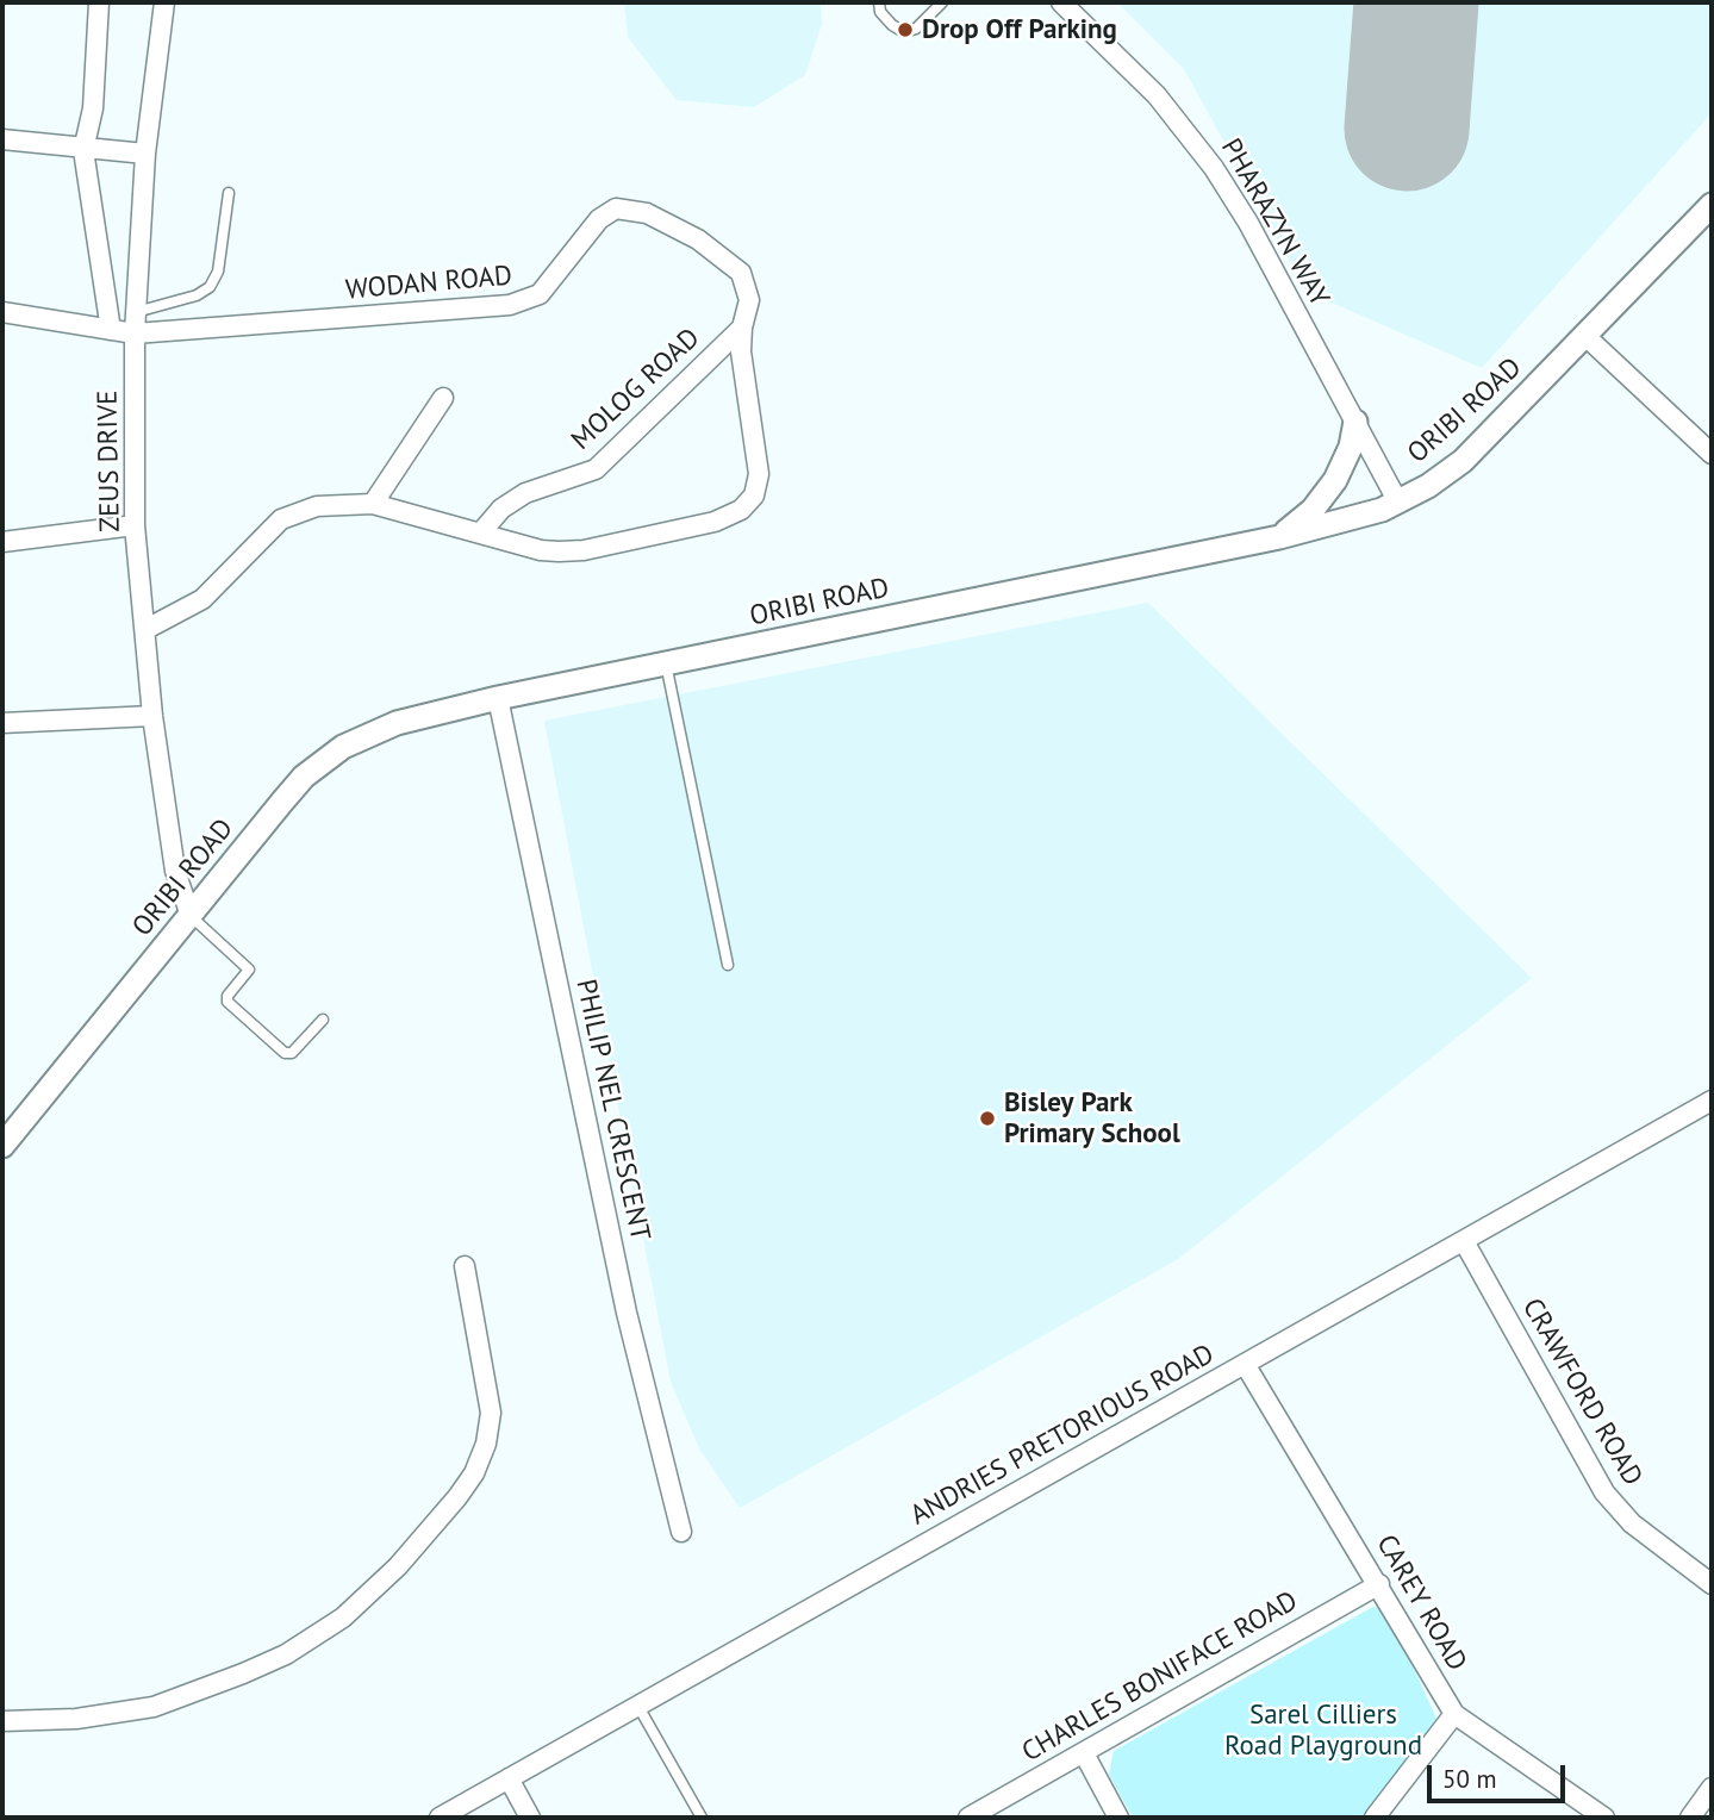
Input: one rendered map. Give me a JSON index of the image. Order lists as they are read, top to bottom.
{
  "streets": {
    "street": [
      "PHARAZYN WAY",
      "WODAN ROAD",
      "MOLOG ROAD",
      "ORIBI ROAD",
      "ZEUS DRIVE",
      "PHILIP NEL CRESCENT",
      "CRAWFORD ROAD",
      "ANDRIES PRETORIOUS ROAD",
      "CAREY ROAD",
      "CHARLES BONIFACE ROAD"
    ]
  },
  "crossings": [
    ["PHARAZYN WAY", "ORIBI ROAD"],
    ["WODAN ROAD", "MOLOG ROAD"],
    ["WODAN ROAD", "ZEUS DRIVE"],
    ["ORIBI ROAD", "ZEUS DRIVE"],
    ["ORIBI ROAD", "PHILIP NEL CRESCENT"],
    ["CRAWFORD ROAD", "ANDRIES PRETORIOUS ROAD"],
    ["ANDRIES PRETORIOUS ROAD", "CAREY ROAD"],
    ["CAREY ROAD", "CHARLES BONIFACE ROAD"]
  ],
  "parks": ["Sarel Cilliers Road Playground"],
  "places": ["Drop Off Parking", "Bisley Park Primary School"],
  "scale_bar": "50 m"
}
